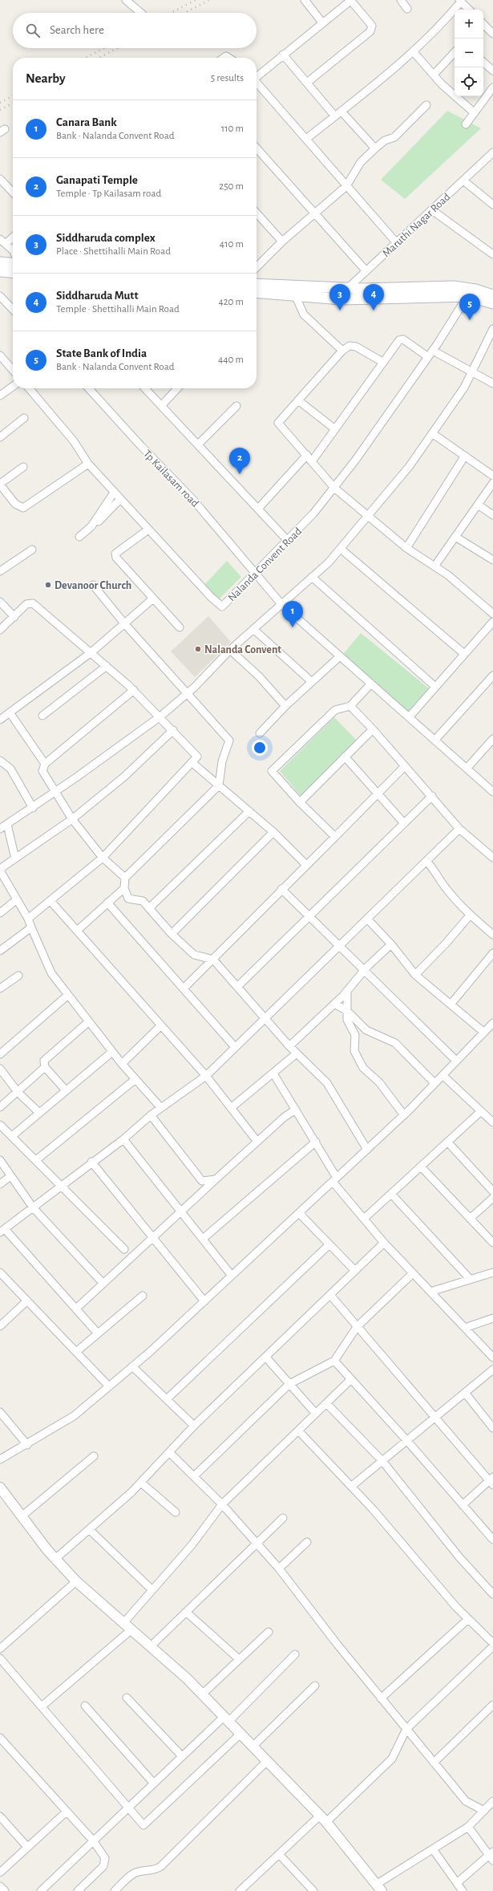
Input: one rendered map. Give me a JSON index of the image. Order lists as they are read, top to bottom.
{
  "streets": {
    "street": ["Maruthi Nagar Road", "Tp Kailasam road", "Nalanda Convent Road"]
  },
  "crossings": [
    ["Tp Kailasam road", "Nalanda Convent Road"]
  ],
  "places": ["Devanoor Church", "Nalanda Convent"],
  "page": {
    "map_buttons": ["+", "−"],
    "search": "Search here",
    "heading": ["Nearby", "5 results"],
    "list": [
      {
        "mark": "1",
        "name": "Canara Bank",
        "note": "Bank · Nalanda Convent Road",
        "value": "110 m"
      },
      {
        "mark": "2",
        "name": "Ganapati Temple",
        "note": "Temple · Tp Kailasam road",
        "value": "250 m"
      },
      {
        "mark": "3",
        "name": "Siddharuda complex",
        "note": "Place · Shettihalli Main Road",
        "value": "410 m"
      },
      {
        "mark": "4",
        "name": "Siddharuda Mutt",
        "note": "Temple · Shettihalli Main Road",
        "value": "420 m"
      },
      {
        "mark": "5",
        "name": "State Bank of India",
        "note": "Bank · Nalanda Convent Road",
        "value": "440 m"
      }
    ],
    "pins": [
      "3",
      "4",
      "5",
      "2",
      "1"
    ]
  }
}
